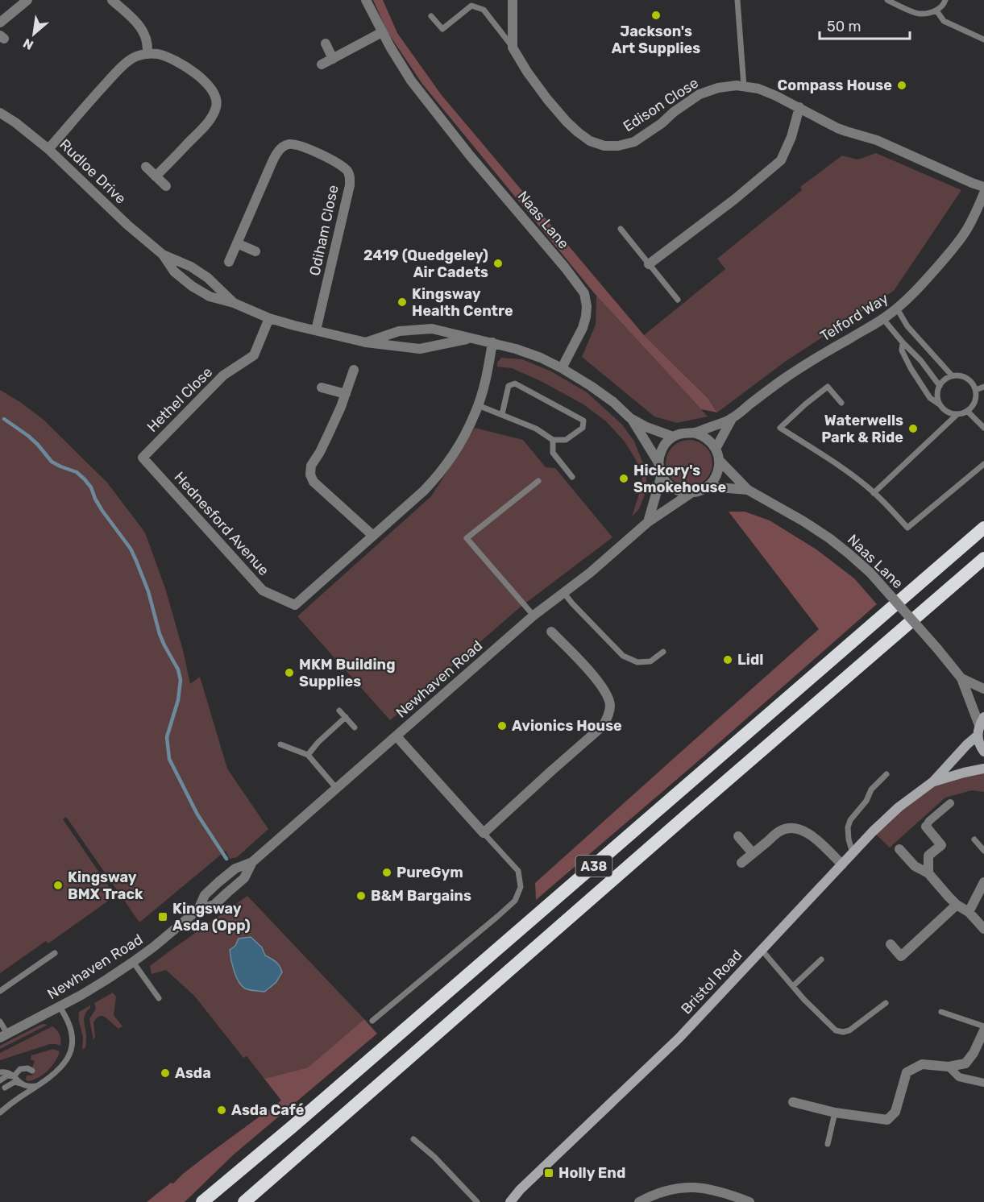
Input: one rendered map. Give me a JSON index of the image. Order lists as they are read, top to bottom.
{
  "streets": {
    "highway": ["A38"],
    "main road": ["Bristol Road"],
    "street": [
      "Edison Close",
      "Rudloe Drive",
      "Naas Lane",
      "Odiham Close",
      "Telford Way",
      "Hethel Close",
      "Hednesford Avenue",
      "Newhaven Road"
    ]
  },
  "crossings": [
    ["Rudloe Drive", "Naas Lane"],
    ["Rudloe Drive", "Odiham Close"],
    ["Rudloe Drive", "Hethel Close"],
    ["Rudloe Drive", "Hednesford Avenue"],
    ["Naas Lane", "Telford Way"],
    ["Naas Lane", "Newhaven Road"],
    ["Telford Way", "Newhaven Road"],
    ["Hethel Close", "Hednesford Avenue"]
  ],
  "places": {
    "other": [
      "Jackson's Art Supplies",
      "Compass House",
      "2419 (Quedgeley) Air Cadets",
      "Kingsway Health Centre",
      "Waterwells Park & Ride",
      "Hickory's Smokehouse",
      "Lidl",
      "MKM Building Supplies",
      "Avionics House",
      "PureGym",
      "Kingsway BMX Track",
      "B&M Bargains",
      "Asda",
      "Asda Café"
    ],
    "transit": ["Kingsway Asda (Opp)", "Holly End"]
  },
  "scale_bar": "50 m",
  "north": "bottom left"
}
